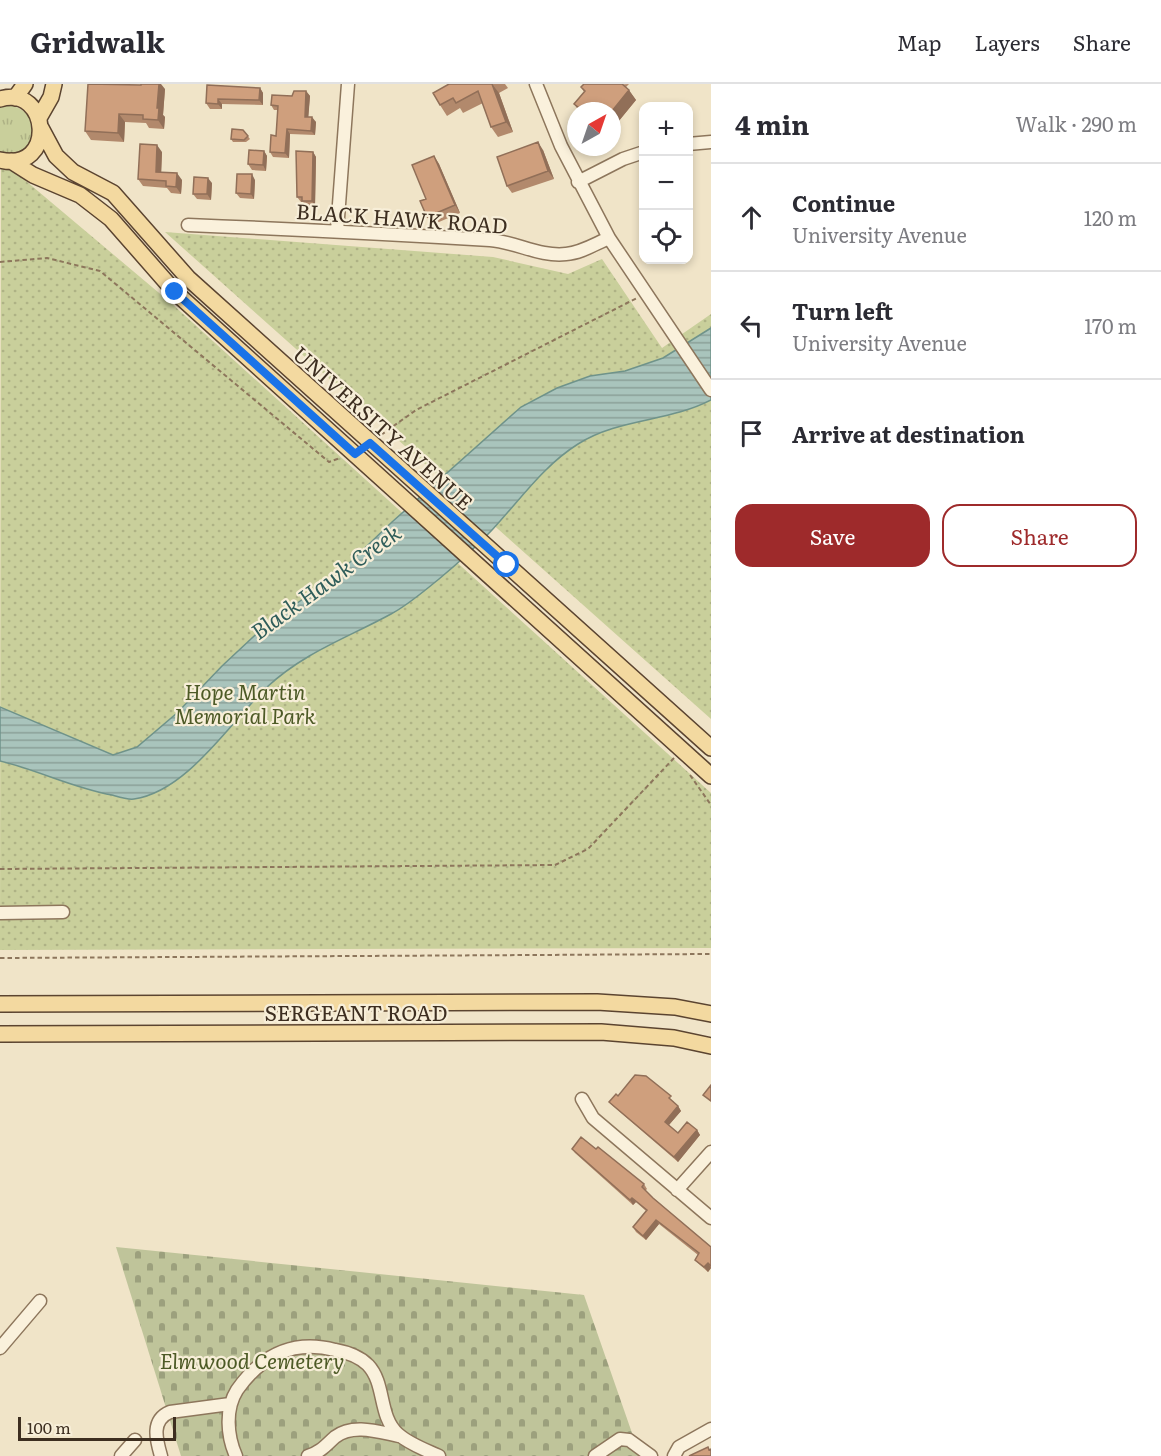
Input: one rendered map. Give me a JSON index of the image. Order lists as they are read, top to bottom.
{
  "streets": {
    "main road": ["UNIVERSITY AVENUE", "SERGEANT ROAD"],
    "street": ["BLACK HAWK ROAD"]
  },
  "water": ["Black Hawk Creek"],
  "parks": ["Hope Martin Memorial Park", "Elmwood Cemetery"],
  "scale_bar": "100 m",
  "north": "top right",
  "page": {
    "header": "Gridwalk",
    "nav": ["Map", "Layers", "Share"],
    "heading": ["4 min", "Walk · 290 m"],
    "map_buttons": ["+", "−"],
    "list": [
      ["Continue", "University Avenue", "120 m"],
      ["Turn left", "University Avenue", "170 m"],
      "Arrive at destination"
    ],
    "buttons": ["Save", "Share"],
    "scale": "100 m"
  }
}
